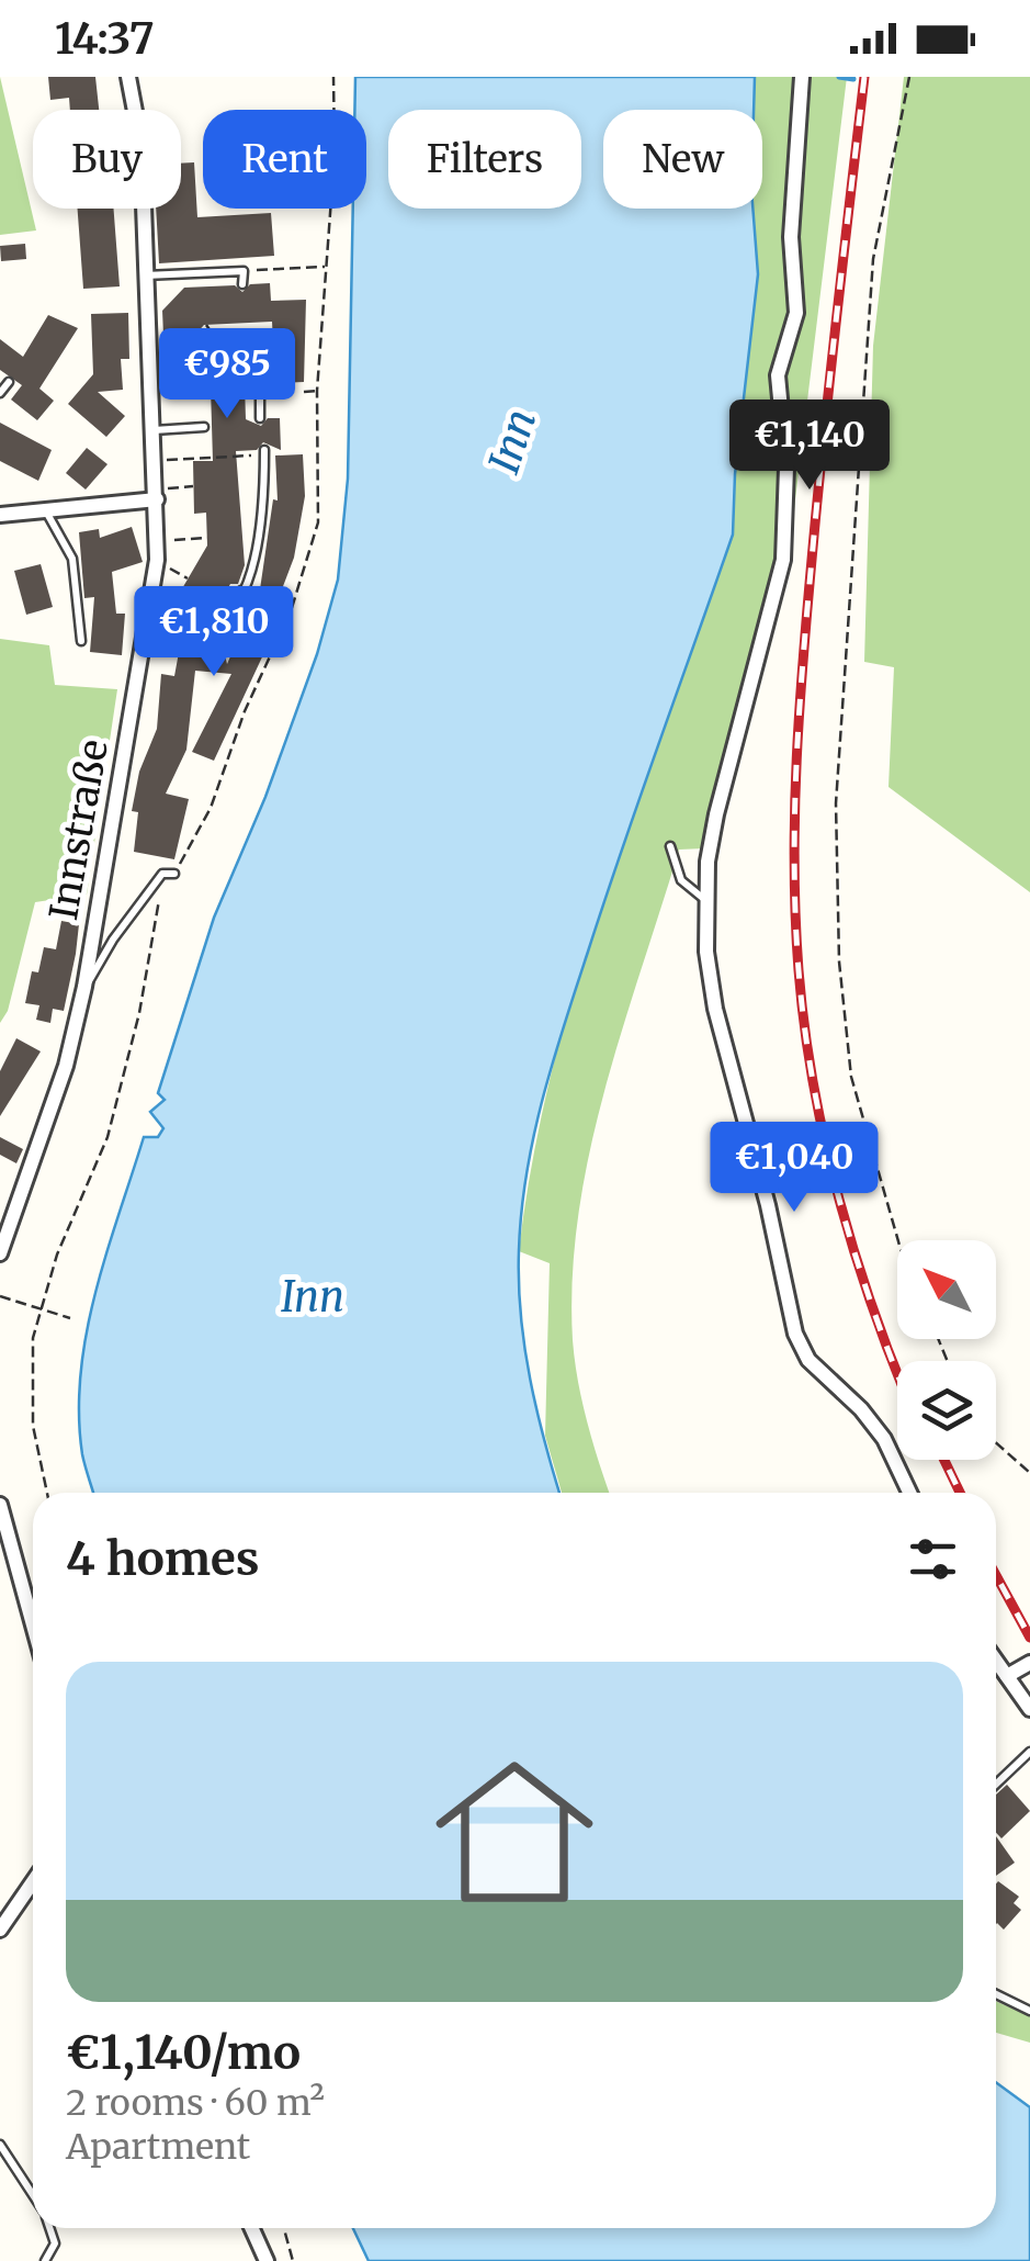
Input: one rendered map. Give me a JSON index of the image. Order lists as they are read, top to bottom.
{
  "streets": {
    "street": ["Innstraße"]
  },
  "water": ["Inn"],
  "north": "top left",
  "page": {
    "status": "14:37",
    "chip": [
      "Buy",
      "Rent",
      "Filters",
      "New"
    ],
    "price": [
      "€985",
      "€1,140",
      "€1,810",
      "€1,040"
    ],
    "heading": "4 homes",
    "list": [
      {
        "name": "€1,140/mo",
        "note": "2 rooms · 60 m² · Apartment"
      }
    ]
  }
}
